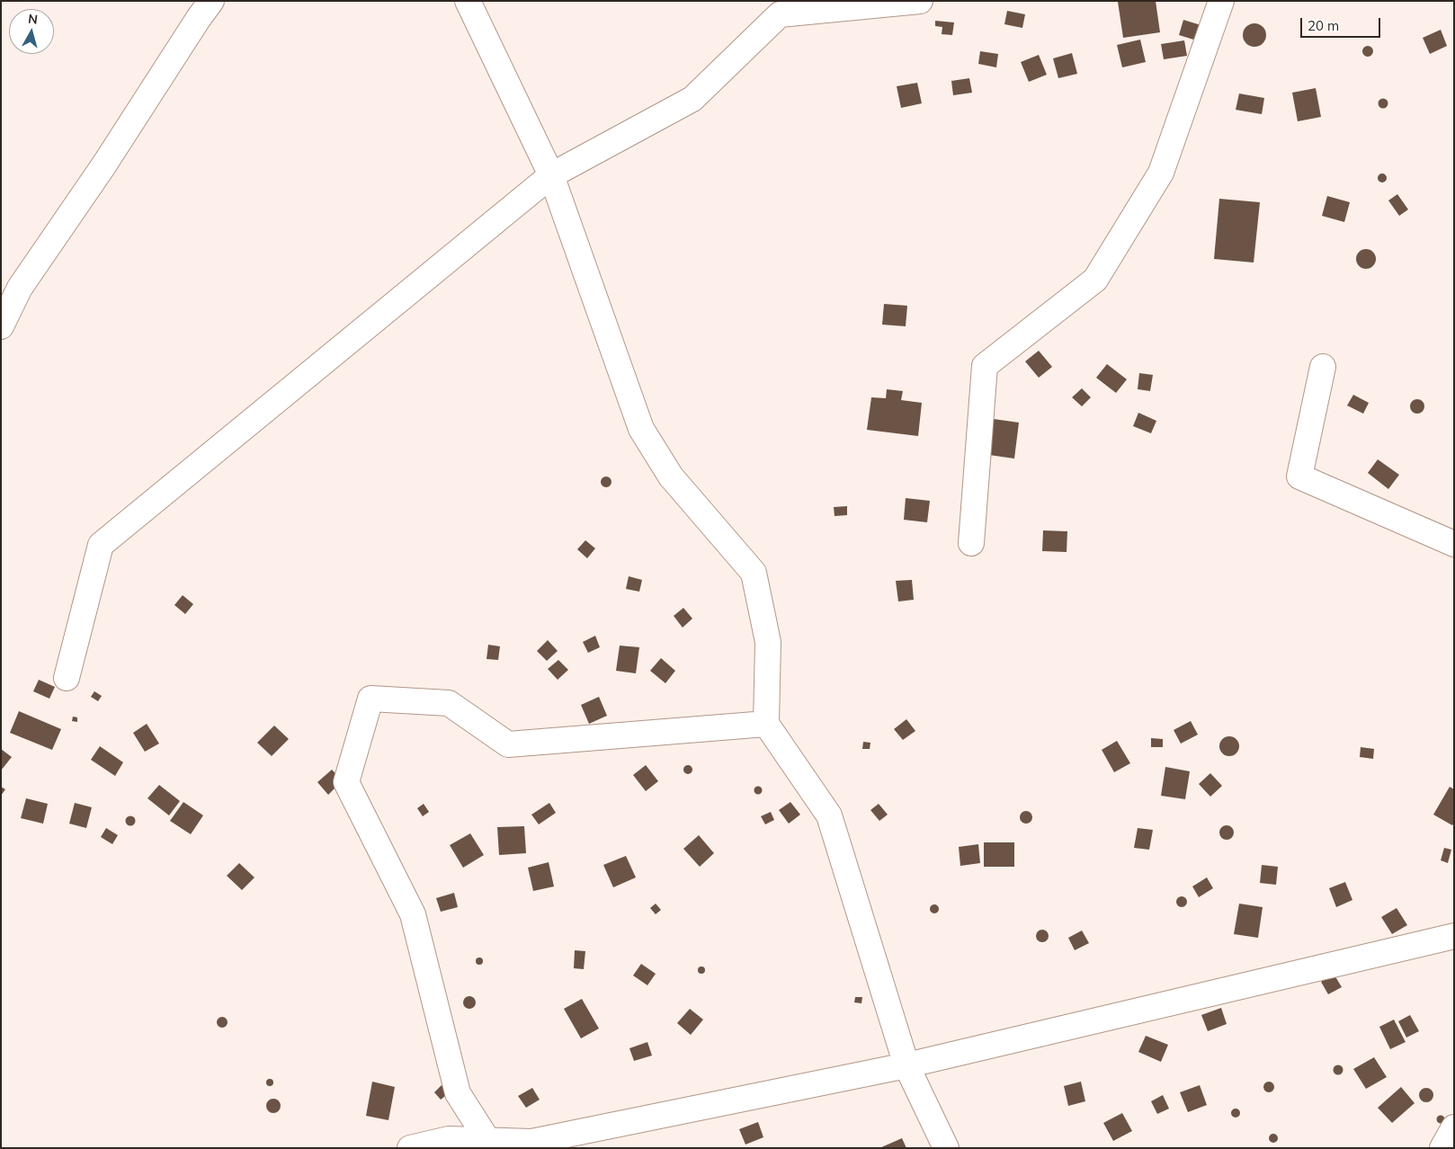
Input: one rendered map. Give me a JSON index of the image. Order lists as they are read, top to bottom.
{
  "scale_bar": "20 m",
  "north": "top"
}
